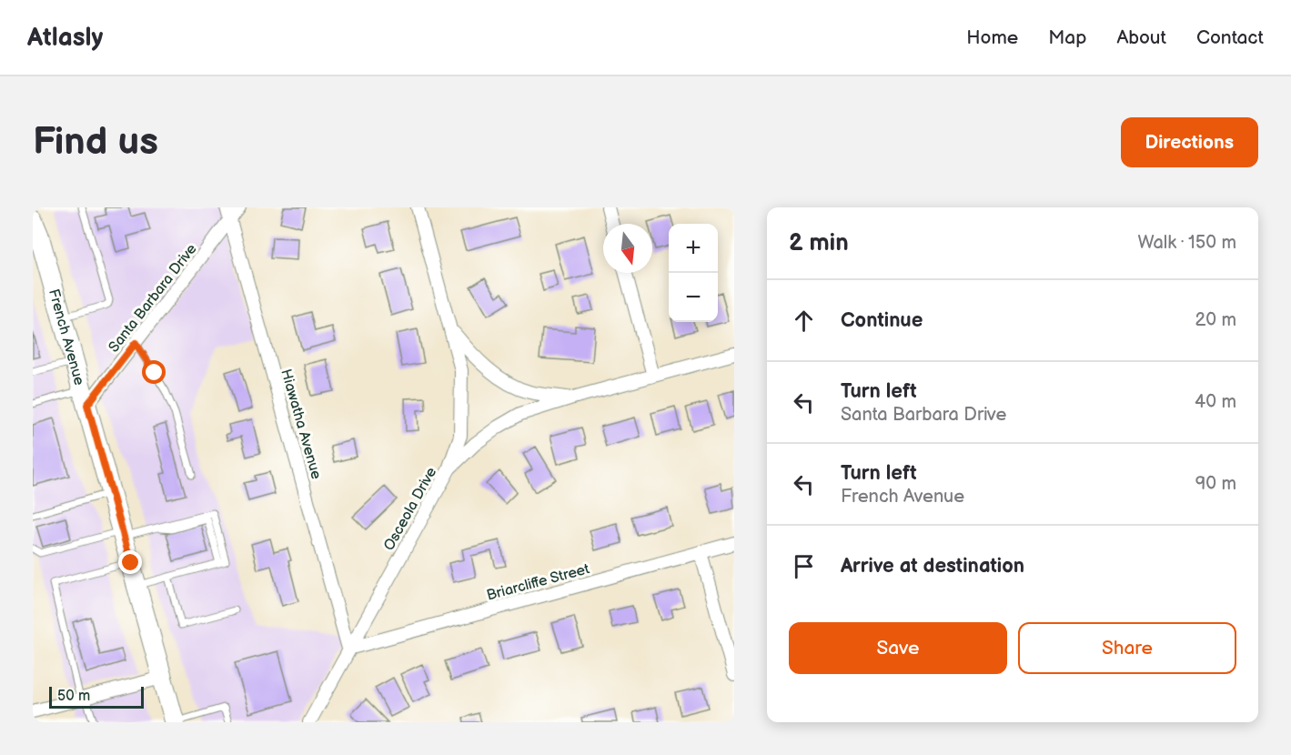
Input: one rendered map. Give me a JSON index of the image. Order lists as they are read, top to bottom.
{
  "streets": {
    "main road": ["French Avenue"],
    "street": [
      "Santa Barbara Drive",
      "Hiawatha Avenue",
      "Osceola Drive",
      "Briarcliffe Street"
    ]
  },
  "crossings": [
    ["Santa Barbara Drive", "French Avenue"],
    ["Santa Barbara Drive", "Hiawatha Avenue"],
    ["Hiawatha Avenue", "Osceola Drive"],
    ["Hiawatha Avenue", "Briarcliffe Street"],
    ["Osceola Drive", "Briarcliffe Street"]
  ],
  "scale_bar": "50 m",
  "north": "bottom",
  "page": {
    "header": "Atlasly",
    "nav": [
      "Home",
      "Map",
      "About",
      "Contact"
    ],
    "buttons": [
      "Directions",
      ["Save", "Share"]
    ],
    "title": "Find us",
    "heading": ["2 min", "Walk · 150 m"],
    "map_buttons": ["+", "−"],
    "list": [
      ["Continue", "20 m"],
      ["Turn left", "Santa Barbara Drive", "40 m"],
      ["Turn left", "French Avenue", "90 m"],
      "Arrive at destination"
    ],
    "scale": "50 m"
  }
}
